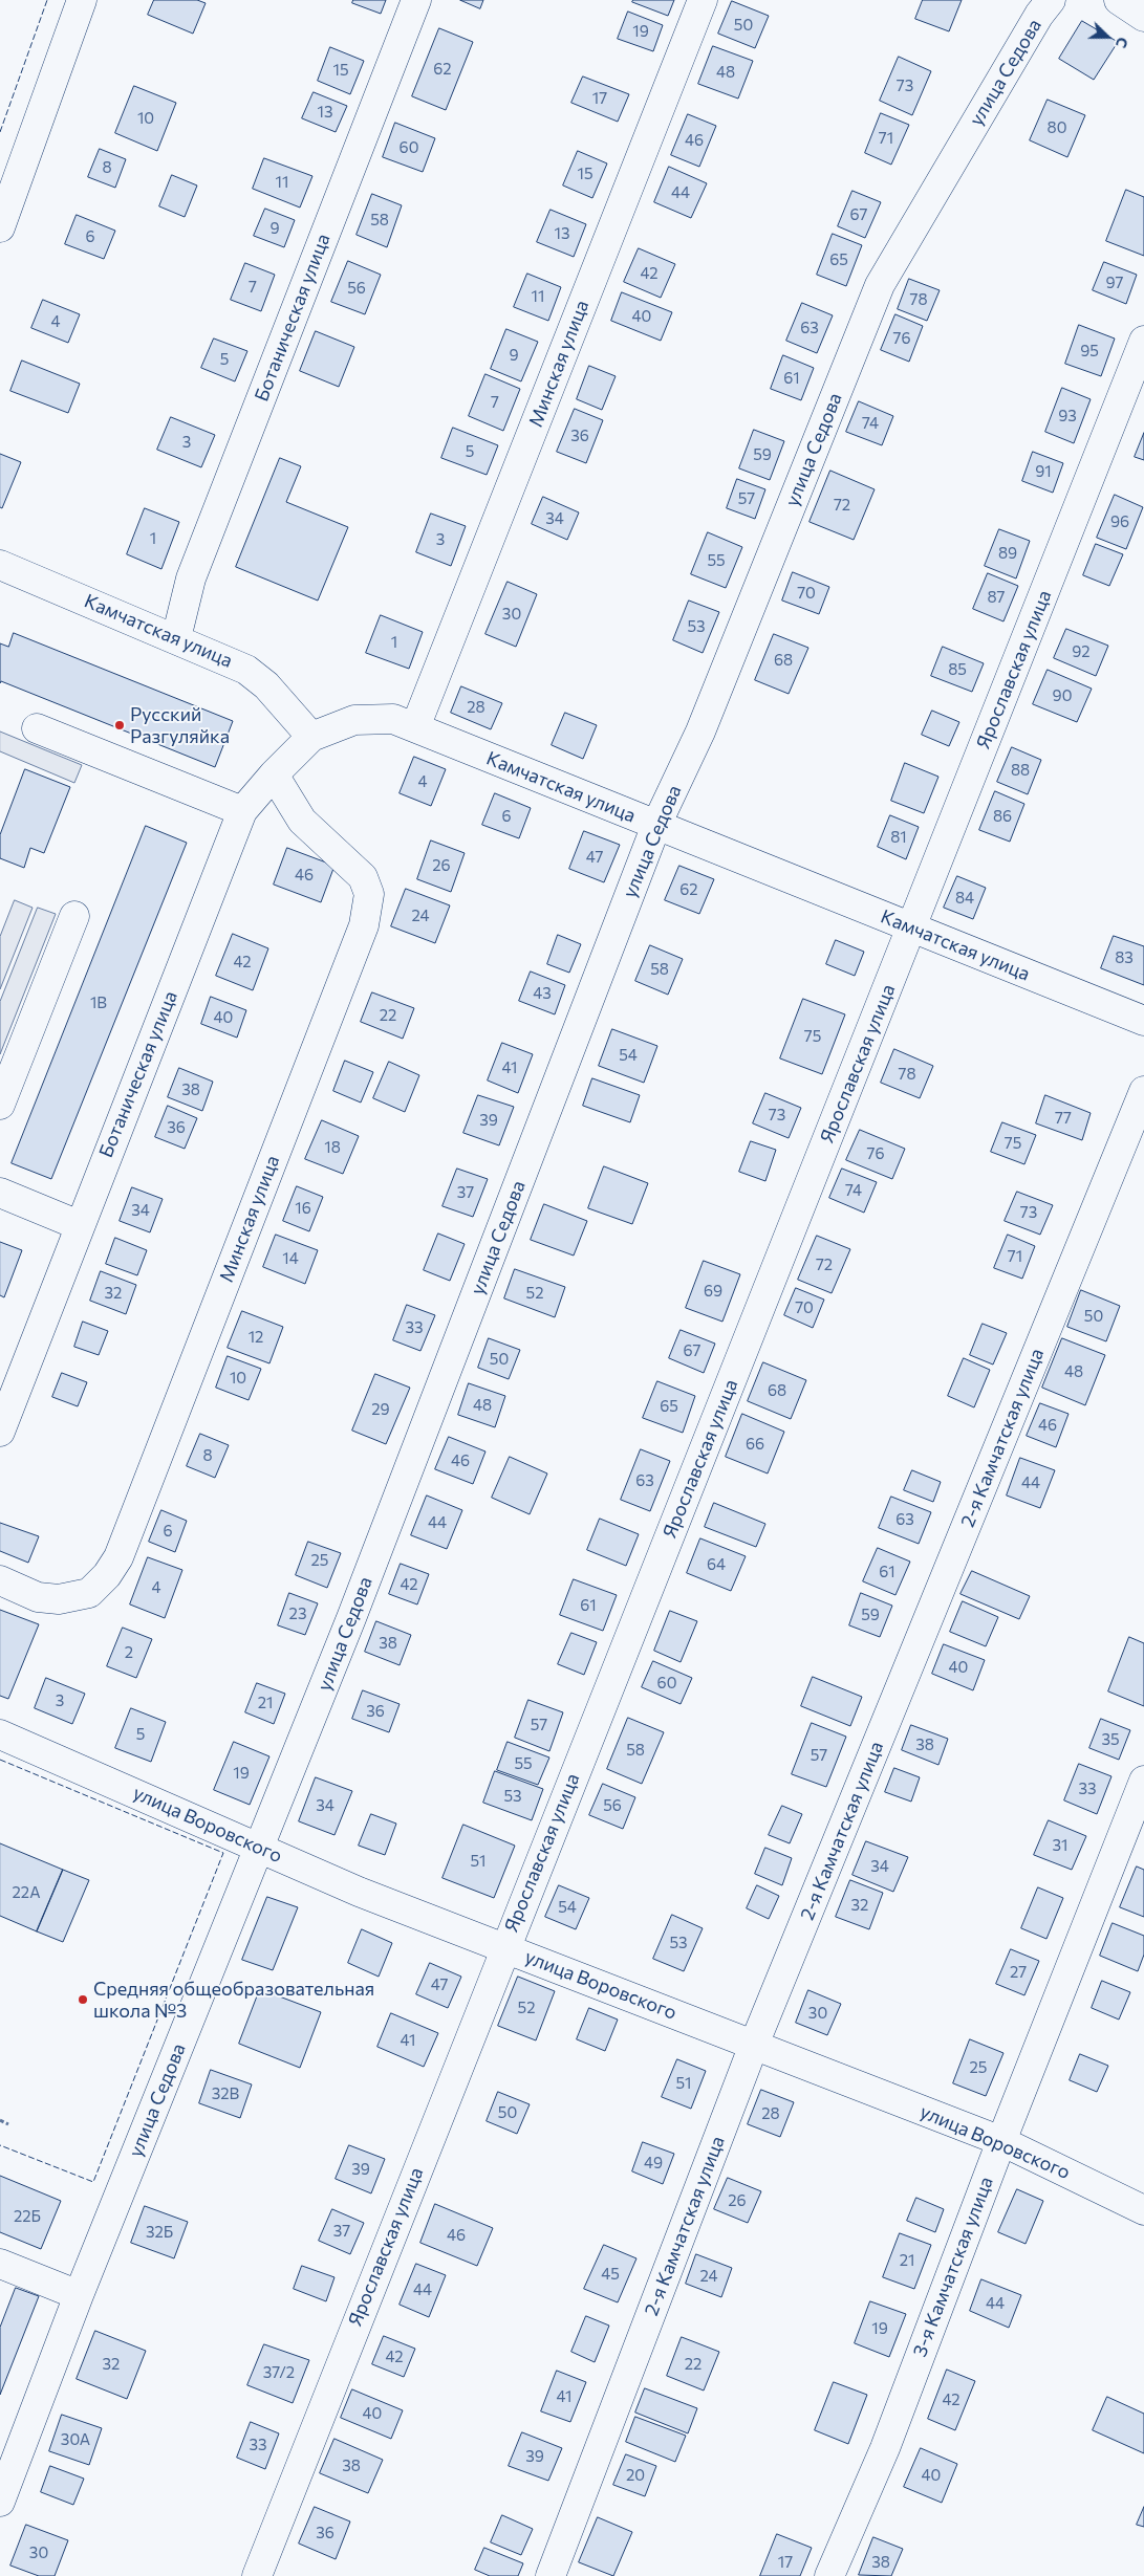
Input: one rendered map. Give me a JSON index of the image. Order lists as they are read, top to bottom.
{
  "streets": {
    "street": [
      "улица Седова",
      "Ботаническая улица",
      "Минская улица",
      "Камчатская улица",
      "Ярославская улица",
      "2-я Камчатская улица",
      "улица Воровского",
      "3-я Камчатская улица"
    ]
  },
  "crossings": [
    ["улица Седова", "Камчатская улица"],
    ["улица Седова", "улица Воровского"],
    ["Ботаническая улица", "Минская улица"],
    ["Ботаническая улица", "Камчатская улица"],
    ["Минская улица", "Камчатская улица"],
    ["Камчатская улица", "Ярославская улица"],
    ["Ярославская улица", "улица Воровского"],
    ["2-я Камчатская улица", "улица Воровского"],
    ["улица Воровского", "3-я Камчатская улица"]
  ],
  "places": ["Русский Разгуляйка", "Средняя общеобразовательная школа №3"],
  "house_numbers": [
    "50",
    "19",
    "62",
    "15",
    "48",
    "73",
    "17",
    "13",
    "10",
    "80",
    "71",
    "46",
    "60",
    "8",
    "15",
    "11",
    "44",
    "67",
    "58",
    "9",
    "13",
    "6",
    "65",
    "42",
    "97",
    "7",
    "56",
    "11",
    "78",
    "40",
    "4",
    "63",
    "76",
    "95",
    "9",
    "5",
    "61",
    "7",
    "93",
    "74",
    "36",
    "3",
    "5",
    "59",
    "91",
    "57",
    "72",
    "34",
    "96",
    "1",
    "3",
    "89",
    "55",
    "70",
    "87",
    "30",
    "53",
    "1",
    "92",
    "68",
    "85",
    "90",
    "28",
    "88",
    "4",
    "6",
    "86",
    "81",
    "47",
    "26",
    "46",
    "62",
    "84",
    "24",
    "83",
    "42",
    "58",
    "43",
    "1В",
    "22",
    "40",
    "75",
    "54",
    "41",
    "78",
    "38",
    "73",
    "77",
    "39",
    "36",
    "75",
    "18",
    "76",
    "74",
    "37",
    "16",
    "34",
    "73",
    "71",
    "14",
    "72",
    "69",
    "32",
    "52",
    "70",
    "50",
    "33",
    "12",
    "67",
    "50",
    "48",
    "10",
    "68",
    "48",
    "65",
    "29",
    "46",
    "66",
    "8",
    "46",
    "63",
    "44",
    "63",
    "44",
    "6",
    "25",
    "64",
    "61",
    "42",
    "4",
    "61",
    "23",
    "59",
    "38",
    "2",
    "40",
    "60",
    "3",
    "21",
    "36",
    "57",
    "5",
    "35",
    "38",
    "58",
    "57",
    "55",
    "19",
    "33",
    "53",
    "34",
    "56",
    "31",
    "51",
    "34",
    "22А",
    "32",
    "54",
    "53",
    "27",
    "47",
    "52",
    "30",
    "41",
    "25",
    "51",
    "32В",
    "50",
    "28",
    "49",
    "39",
    "26",
    "22Б",
    "37",
    "32Б",
    "46",
    "21",
    "45",
    "24",
    "44",
    "44",
    "19",
    "42",
    "32",
    "22",
    "37/2",
    "41",
    "42",
    "40",
    "30А",
    "33",
    "39",
    "38",
    "20",
    "40",
    "36",
    "30",
    "17",
    "38"
  ],
  "north": "right"
}
